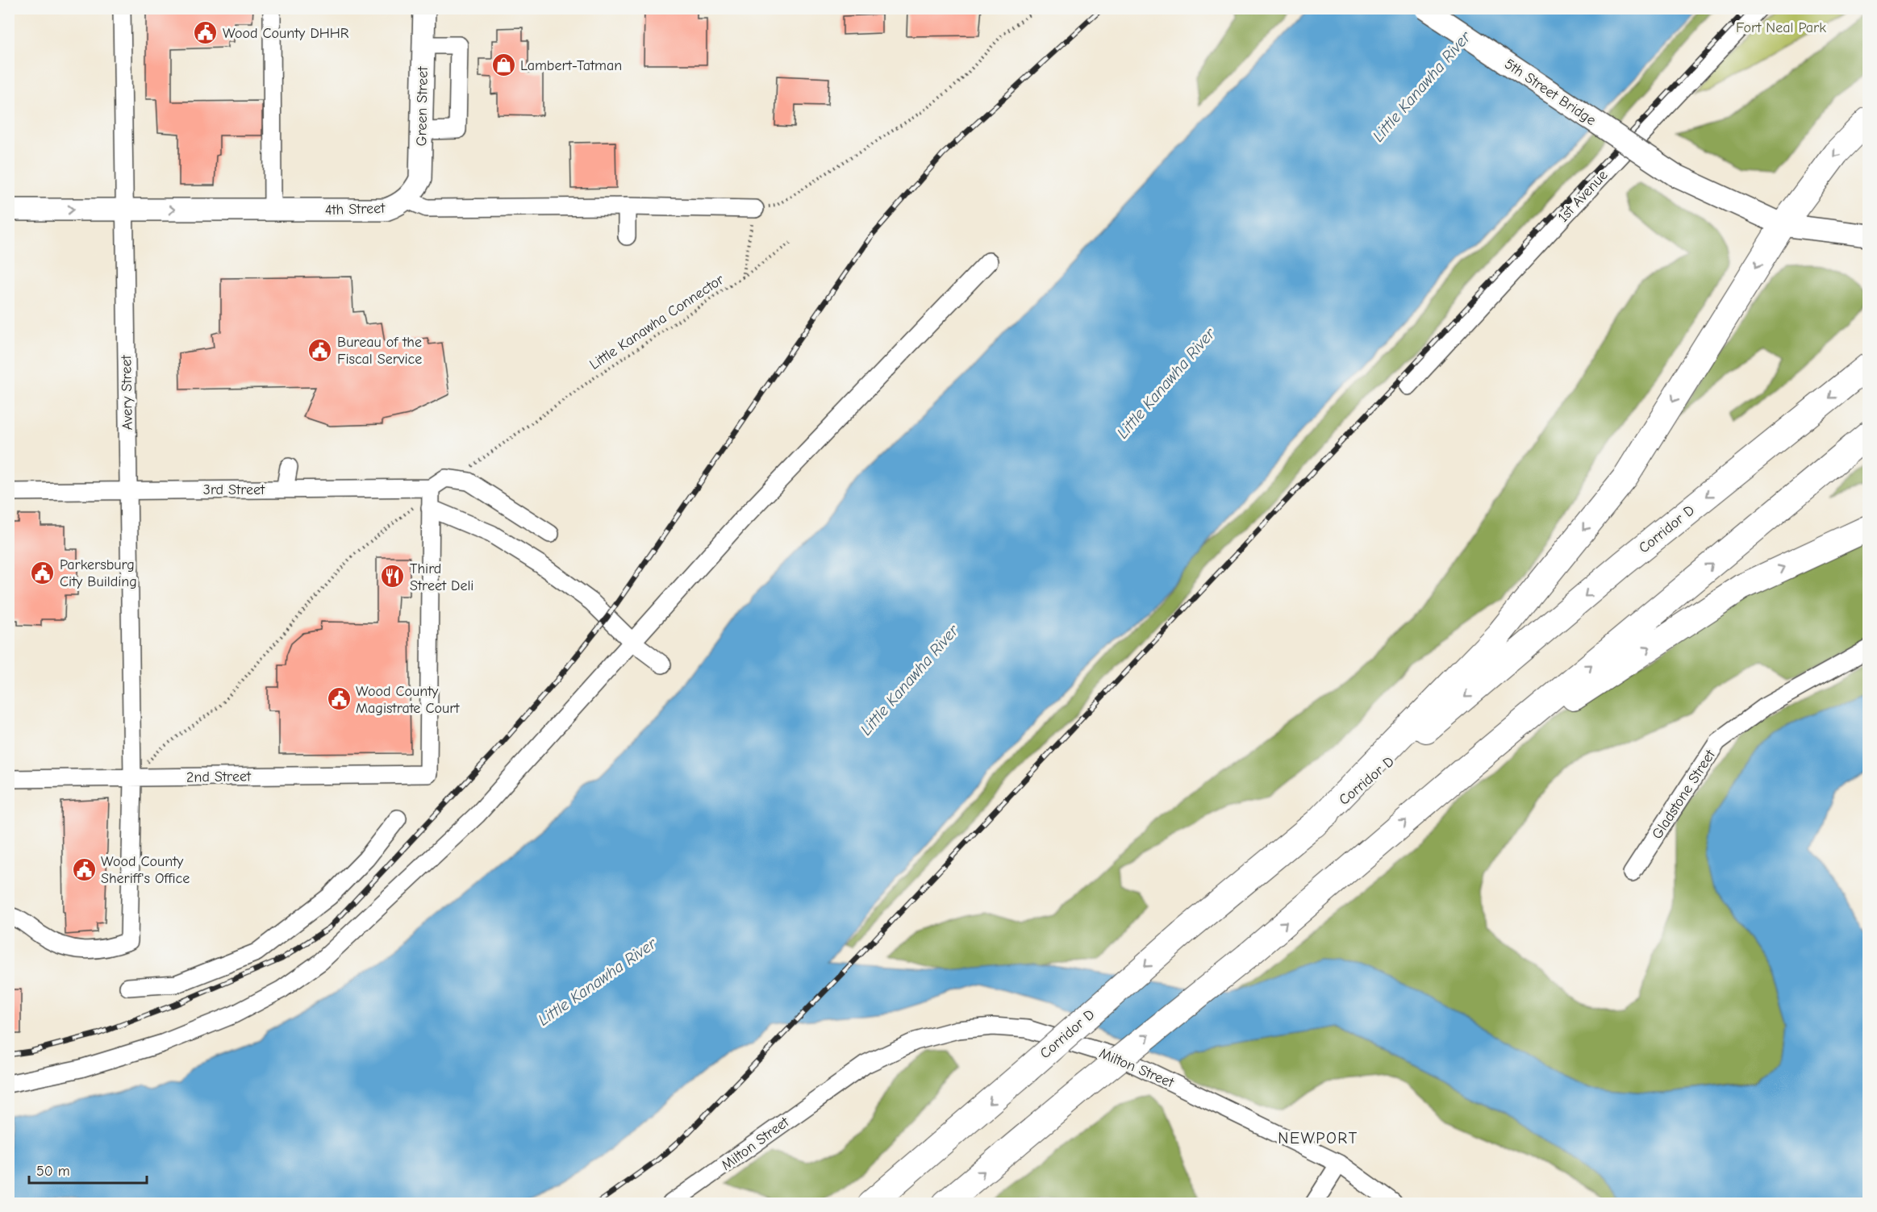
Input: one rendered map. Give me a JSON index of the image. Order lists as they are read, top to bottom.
{
  "streets": {
    "highway": ["Corridor D"],
    "main road": ["5th Street Bridge", "Green Street", "4th Street"],
    "street": [
      "1st Avenue",
      "Avery Street",
      "3rd Street",
      "2nd Street",
      "Gladstone Street",
      "Milton Street"
    ],
    "path": ["Little Kanawha Connector"]
  },
  "crossings": [
    ["Green Street", "4th Street"],
    ["4th Street", "Little Kanawha Connector"],
    ["4th Street", "Avery Street"],
    ["Avery Street", "3rd Street"],
    ["Avery Street", "2nd Street"]
  ],
  "one_way": ["4th Street"],
  "districts": ["NEWPORT"],
  "water": ["Little Kanawha River"],
  "parks": ["Fort Neal Park"],
  "places": {
    "public building": [
      "Wood County DHHR",
      "Bureau of the Fiscal Service",
      "Parkersburg City Building",
      "Wood County Magistrate Court",
      "Wood County Sheriff's Office"
    ],
    "shop": ["Lambert-Tatman"],
    "restaurant": ["Third Street Deli"]
  },
  "scale_bar": "50 m"
}
